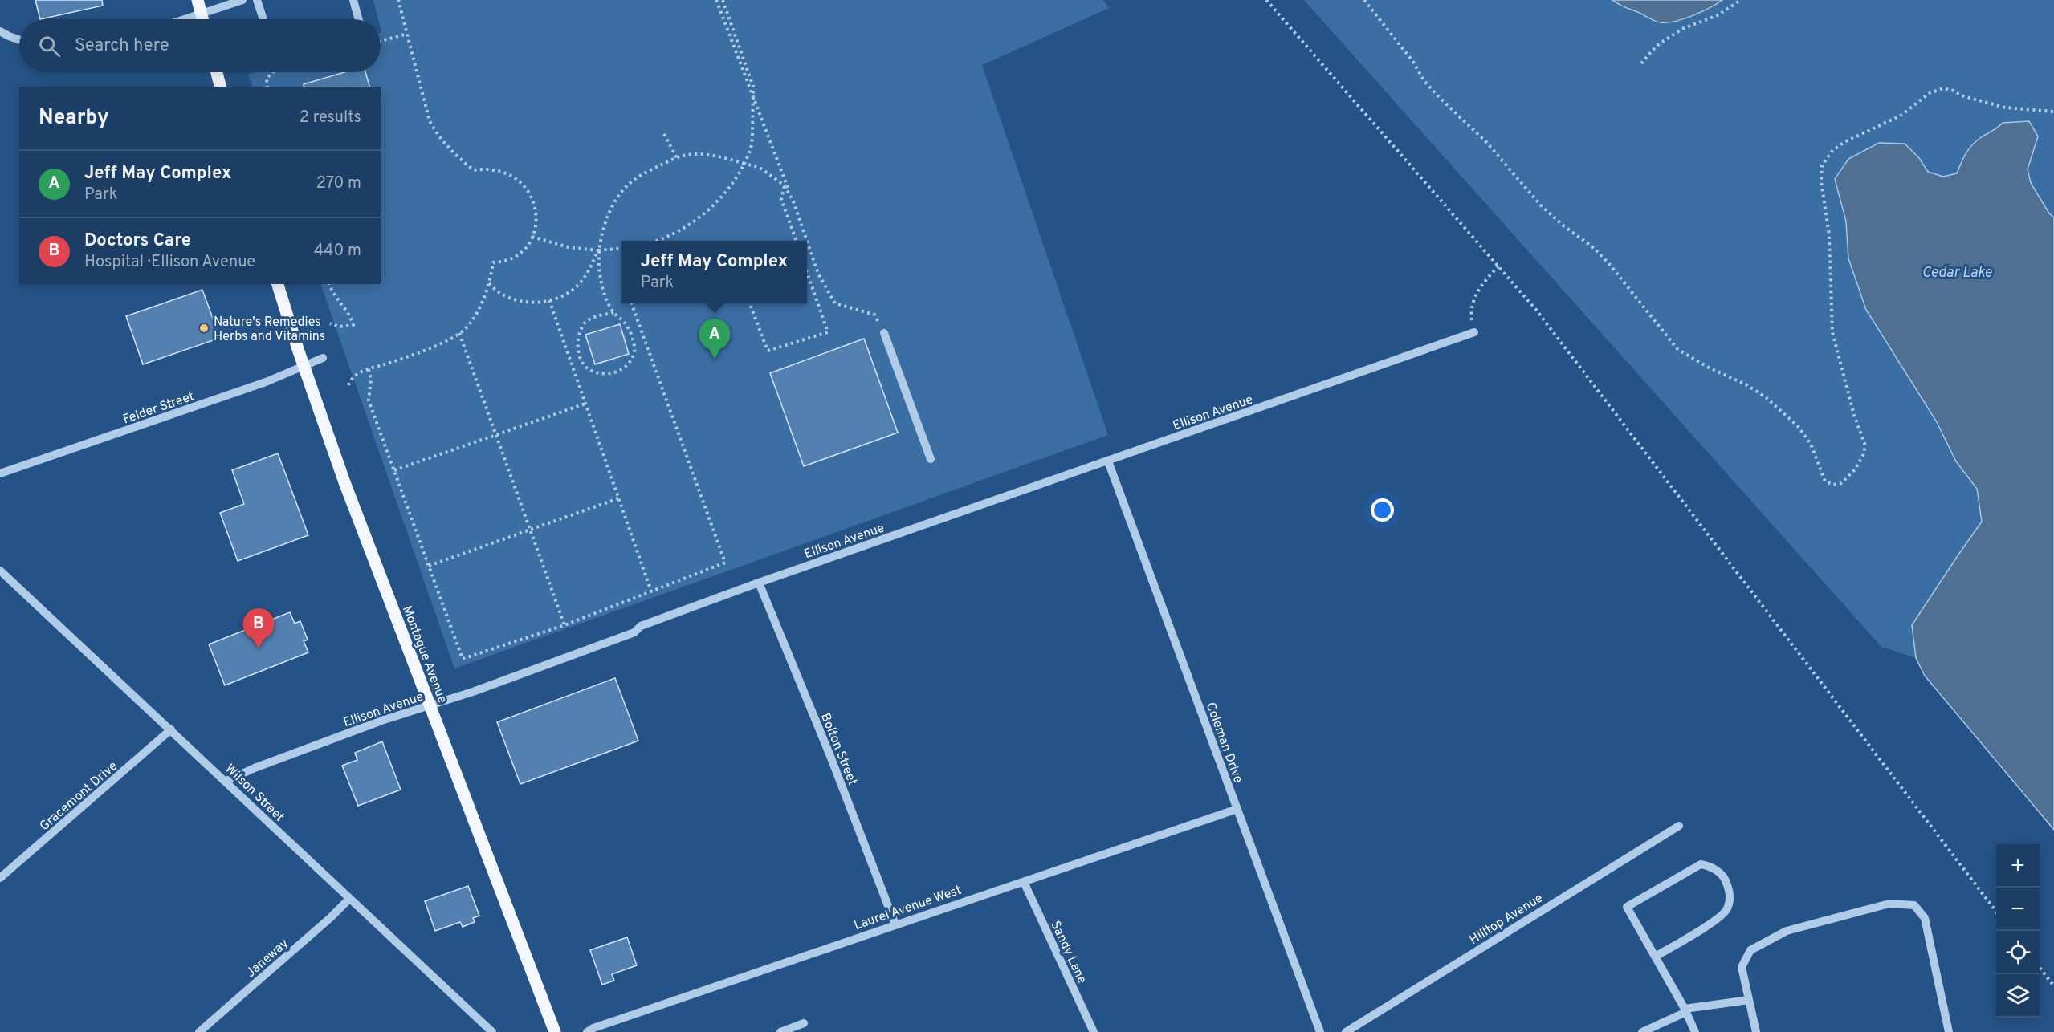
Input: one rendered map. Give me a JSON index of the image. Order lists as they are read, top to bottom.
{
  "streets": {
    "main road": ["Montague Avenue"],
    "street": [
      "Felder Street",
      "Ellison Avenue",
      "Coleman Drive",
      "Bolton Street",
      "Wilson Street",
      "Gracemont Drive",
      "Laurel Avenue West",
      "Hilltop Avenue",
      "Sandy Lane",
      "Janeway"
    ]
  },
  "crossings": [
    ["Felder Street", "Montague Avenue"],
    ["Ellison Avenue", "Montague Avenue"],
    ["Ellison Avenue", "Coleman Drive"],
    ["Ellison Avenue", "Bolton Street"],
    ["Ellison Avenue", "Wilson Street"],
    ["Coleman Drive", "Laurel Avenue West"],
    ["Bolton Street", "Laurel Avenue West"],
    ["Wilson Street", "Gracemont Drive"],
    ["Wilson Street", "Janeway"],
    ["Laurel Avenue West", "Sandy Lane"]
  ],
  "water": ["Cedar Lake"],
  "places": ["Nature's Remedies Herbs and Vitamins"],
  "page": {
    "search": "Search here",
    "heading": ["Nearby", "2 results"],
    "list": [
      {
        "mark": "A",
        "name": "Jeff May Complex",
        "note": "Park",
        "value": "270 m"
      },
      {
        "mark": "B",
        "name": "Doctors Care",
        "note": "Hospital · Ellison Avenue",
        "value": "440 m"
      }
    ],
    "popup": ["Jeff May Complex", "Park"],
    "pins": ["A", "B"],
    "map_buttons": ["+", "−"]
  }
}
